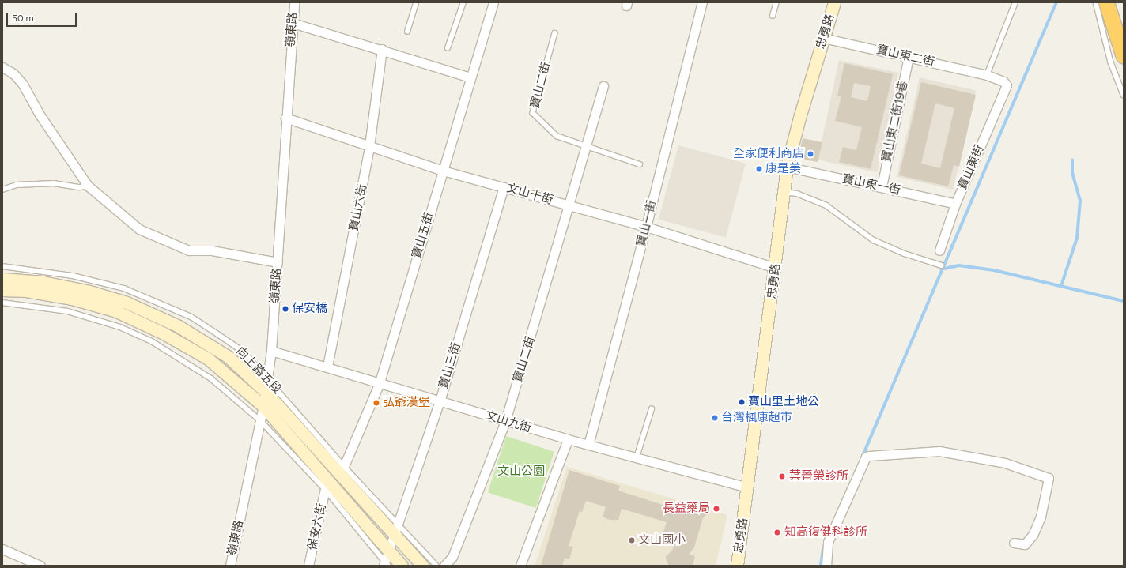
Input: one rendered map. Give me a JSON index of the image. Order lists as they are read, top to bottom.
{
  "streets": {
    "main road": ["忠勇路", "向上路五段"],
    "street": [
      "嶺東路",
      "寶山東二街",
      "寶山二街",
      "寶山東二街19巷",
      "寶山東街",
      "寶山東一街",
      "文山十街",
      "寶山六街",
      "寶山一街",
      "寶山五街",
      "寶山三街",
      "文山九街",
      "保安六街"
    ]
  },
  "crossings": [
    ["嶺東路", "文山十街"],
    ["嶺東路", "向上路五段"],
    ["嶺東路", "文山九街"],
    ["忠勇路", "寶山東二街"],
    ["忠勇路", "寶山東一街"],
    ["忠勇路", "文山十街"],
    ["忠勇路", "文山九街"],
    ["寶山東二街", "寶山東二街19巷"],
    ["寶山東二街", "寶山東街"],
    ["寶山二街", "文山十街"],
    ["寶山二街", "文山九街"],
    ["寶山東二街19巷", "寶山東一街"],
    ["寶山東街", "寶山東一街"],
    ["文山十街", "寶山六街"],
    ["文山十街", "寶山一街"],
    ["文山十街", "寶山五街"],
    ["文山十街", "寶山三街"],
    ["寶山六街", "文山九街"],
    ["寶山一街", "文山九街"],
    ["寶山五街", "向上路五段"],
    ["寶山五街", "文山九街"],
    ["寶山三街", "向上路五段"],
    ["寶山三街", "文山九街"],
    ["向上路五段", "保安六街"]
  ],
  "parks": ["文山公園"],
  "places": [
    "全家便利商店",
    "康是美",
    "保安橋",
    "寶山里土地公",
    "弘爺漢堡",
    "台灣楓康超市",
    "葉晉榮診所",
    "長益藥局",
    "知高復健科診所",
    "文山國小"
  ],
  "scale_bar": "50 m"
}
